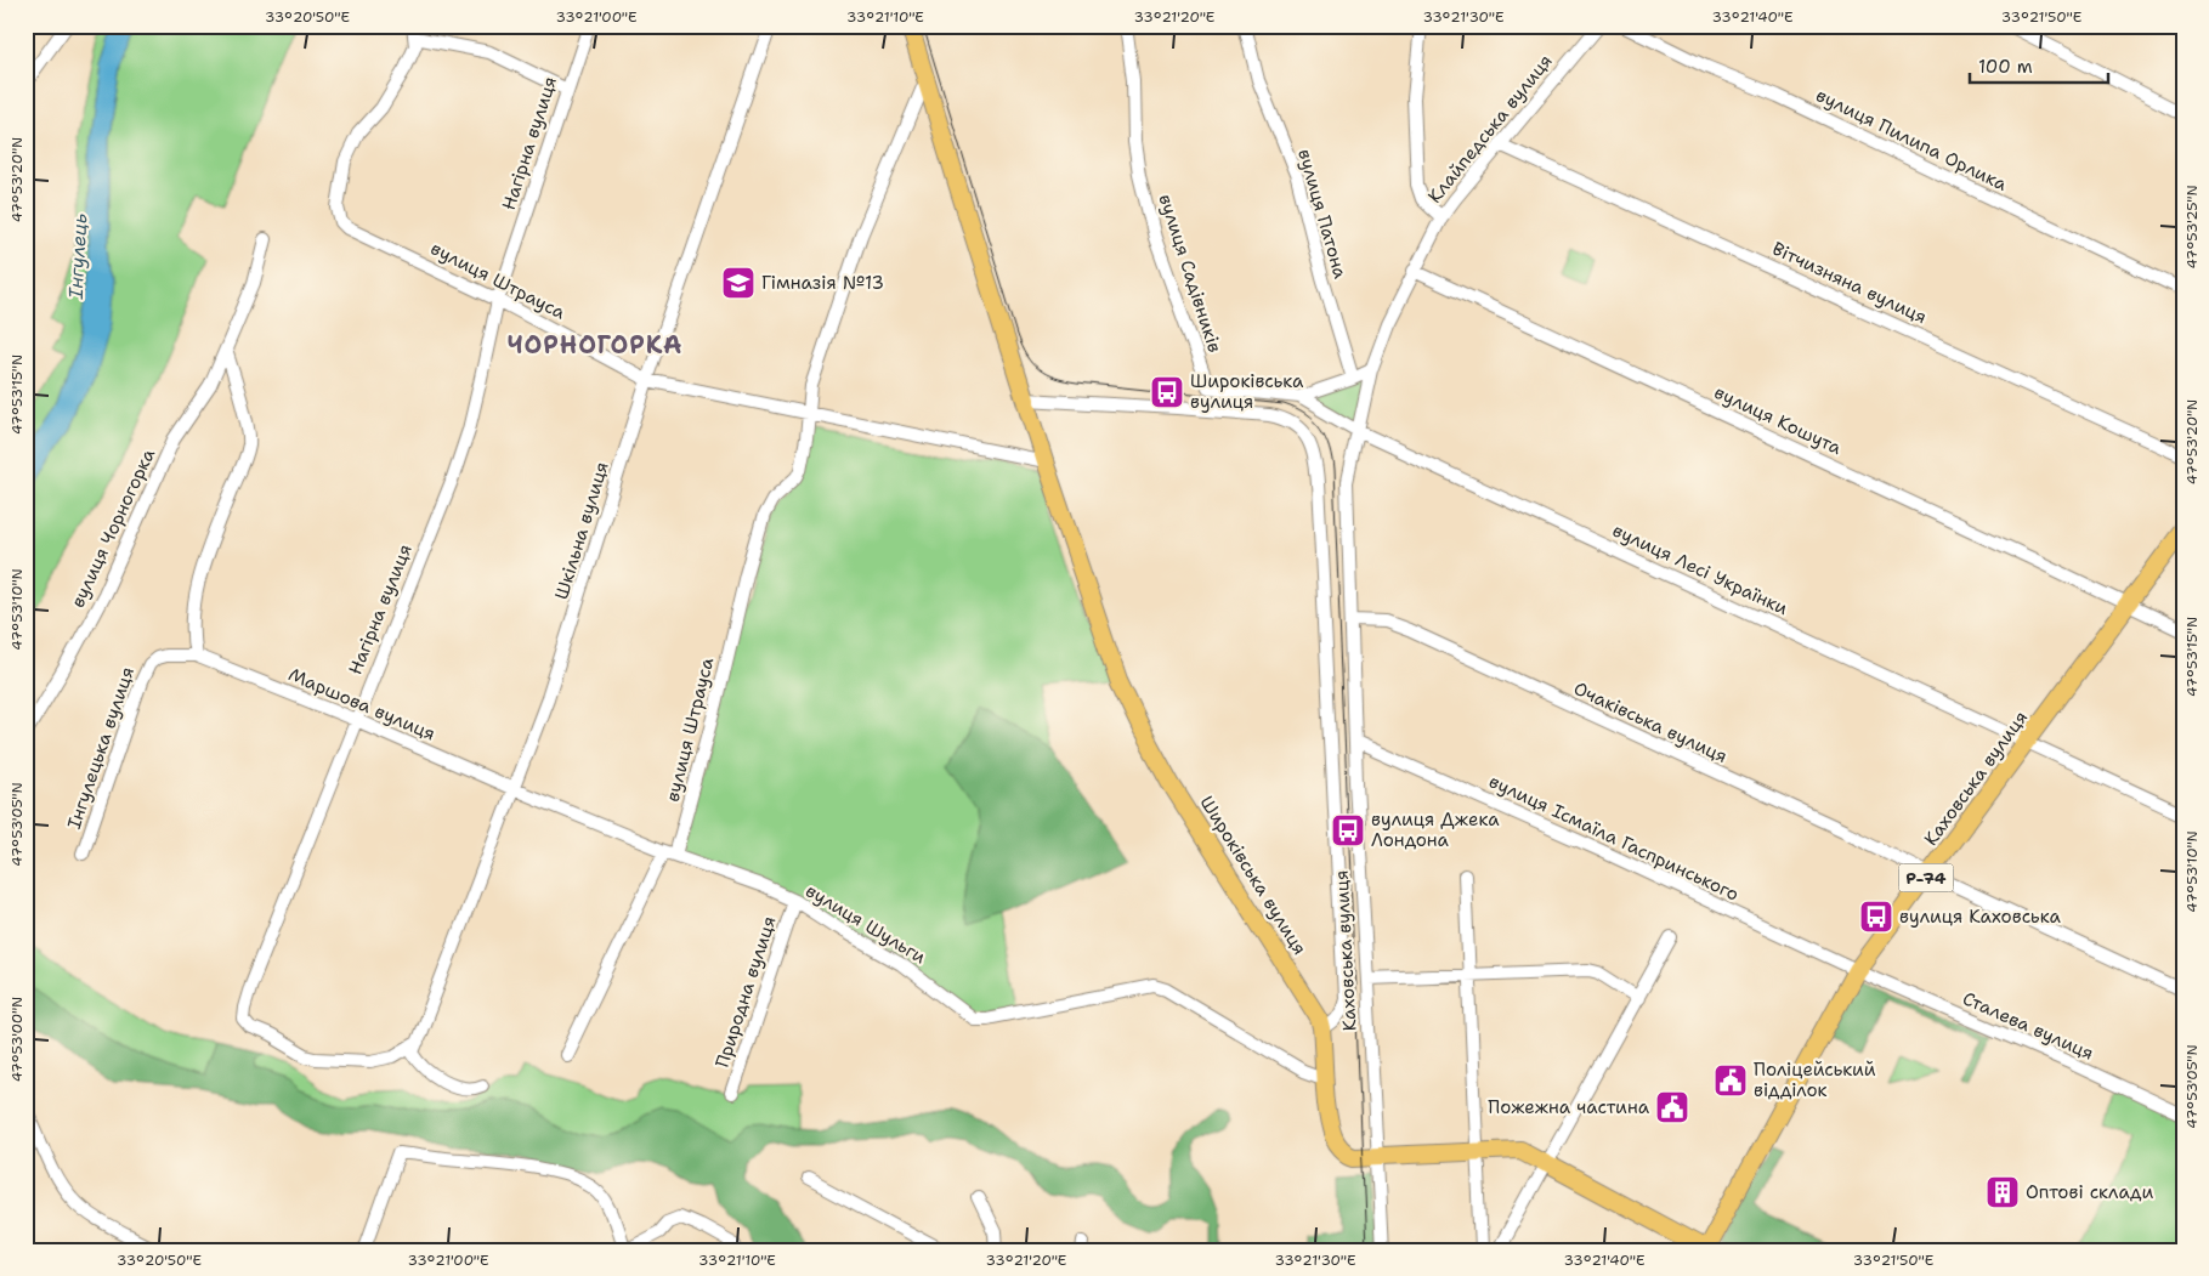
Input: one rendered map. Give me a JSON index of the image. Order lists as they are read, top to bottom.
{
  "streets": {
    "main road": ["Каховська вулиця", "Широківська вулиця", "Р-74"],
    "street": [
      "Клайпедська вулиця",
      "вулиця Пилипа Орлика",
      "Нагірна вулиця",
      "вулиця Патона",
      "вулиця Садівників",
      "вулиця Штрауса",
      "Вітчизняна вулиця",
      "вулиця Кошута",
      "вулиця Чорногорка",
      "Шкільна вулиця",
      "вулиця Лесі Українки",
      "Маршова вулиця",
      "Очаківська вулиця",
      "Інгулецька вулиця",
      "вулиця Ісмаїла Гаспринського",
      "вулиця Шульги",
      "Природна вулиця",
      "Сталева вулиця"
    ]
  },
  "crossings": [
    ["Клайпедська вулиця", "Вітчизняна вулиця"],
    ["Клайпедська вулиця", "вулиця Кошута"],
    ["Клайпедська вулиця", "вулиця Лесі Українки"],
    ["Клайпедська вулиця", "Каховська вулиця"],
    ["Нагірна вулиця", "вулиця Штрауса"],
    ["Нагірна вулиця", "Шкільна вулиця"],
    ["Нагірна вулиця", "Маршова вулиця"],
    ["вулиця Садівників", "вулиця Лесі Українки"],
    ["вулиця Штрауса", "Шкільна вулиця"],
    ["вулиця Штрауса", "Широківська вулиця"],
    ["вулиця Штрауса", "вулиця Шульги"],
    ["вулиця Кошута", "Каховська вулиця"],
    ["Шкільна вулиця", "Маршова вулиця"],
    ["Шкільна вулиця", "вулиця Шульги"],
    ["вулиця Лесі Українки", "Каховська вулиця"],
    ["Маршова вулиця", "Інгулецька вулиця"],
    ["Маршова вулиця", "вулиця Шульги"],
    ["Очаківська вулиця", "Каховська вулиця"],
    ["Каховська вулиця", "вулиця Ісмаїла Гаспринського"],
    ["Каховська вулиця", "Широківська вулиця"],
    ["Каховська вулиця", "Сталева вулиця"],
    ["вулиця Ісмаїла Гаспринського", "Сталева вулиця"],
    ["Широківська вулиця", "вулиця Шульги"],
    ["вулиця Шульги", "Природна вулиця"]
  ],
  "districts": ["ЧОРНОГОРКА"],
  "water": ["Інгулець"],
  "places": {
    "school or university": ["Гімназія №13"],
    "bus stop": ["Широківська вулиця", "вулиця Джека Лондона", "вулиця Каховська"],
    "public building": ["Поліцейський відділок", "Пожежна частина"],
    "building": ["Оптові склади"]
  },
  "scale_bar": "100 m",
  "coordinates": [
    "33°20'50\"E",
    "33°21'00\"E",
    "33°21'10\"E",
    "33°21'20\"E",
    "33°21'30\"E",
    "33°21'40\"E",
    "33°21'50\"E",
    "47°53'20\"N",
    "47°53'25\"N",
    "47°53'15\"N",
    "47°53'10\"N",
    "47°53'05\"N",
    "47°53'00\"N"
  ]
}
